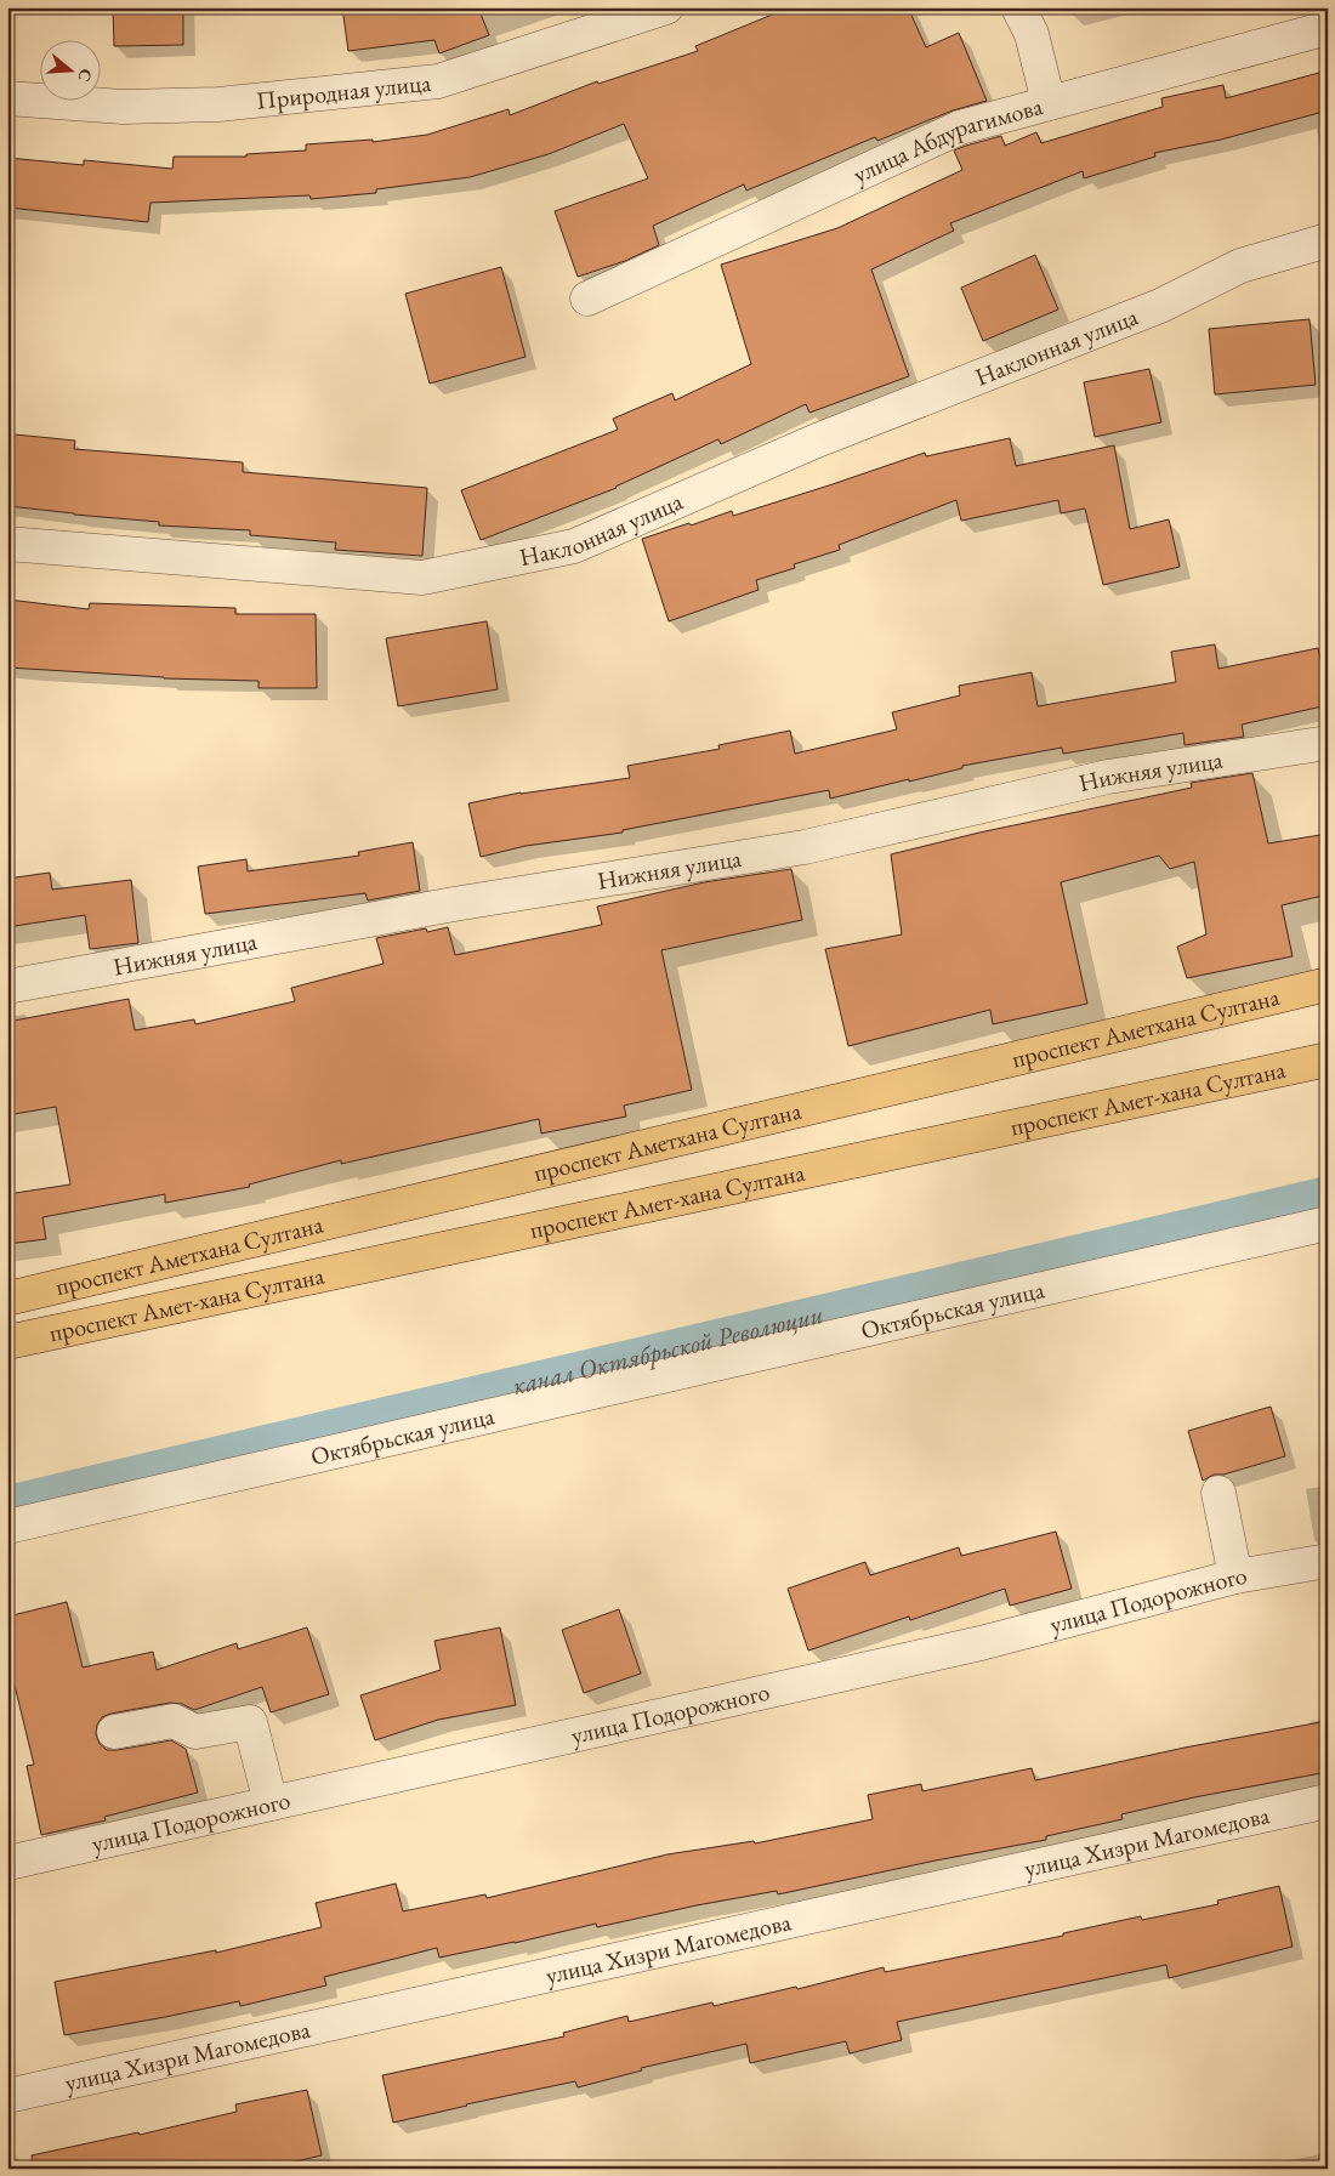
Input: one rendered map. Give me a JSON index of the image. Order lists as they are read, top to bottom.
{
  "streets": {
    "main road": ["проспект Аметхана Султана", "проспект Амет-хана Султана"],
    "street": [
      "Природная улица",
      "улица Абдурагимова",
      "Наклонная улица",
      "Нижняя улица",
      "Октябрьская улица",
      "улица Подорожного",
      "улица Хизри Магомедова"
    ]
  },
  "water": ["канал Октябрьской Революции"],
  "north": "right"
}
